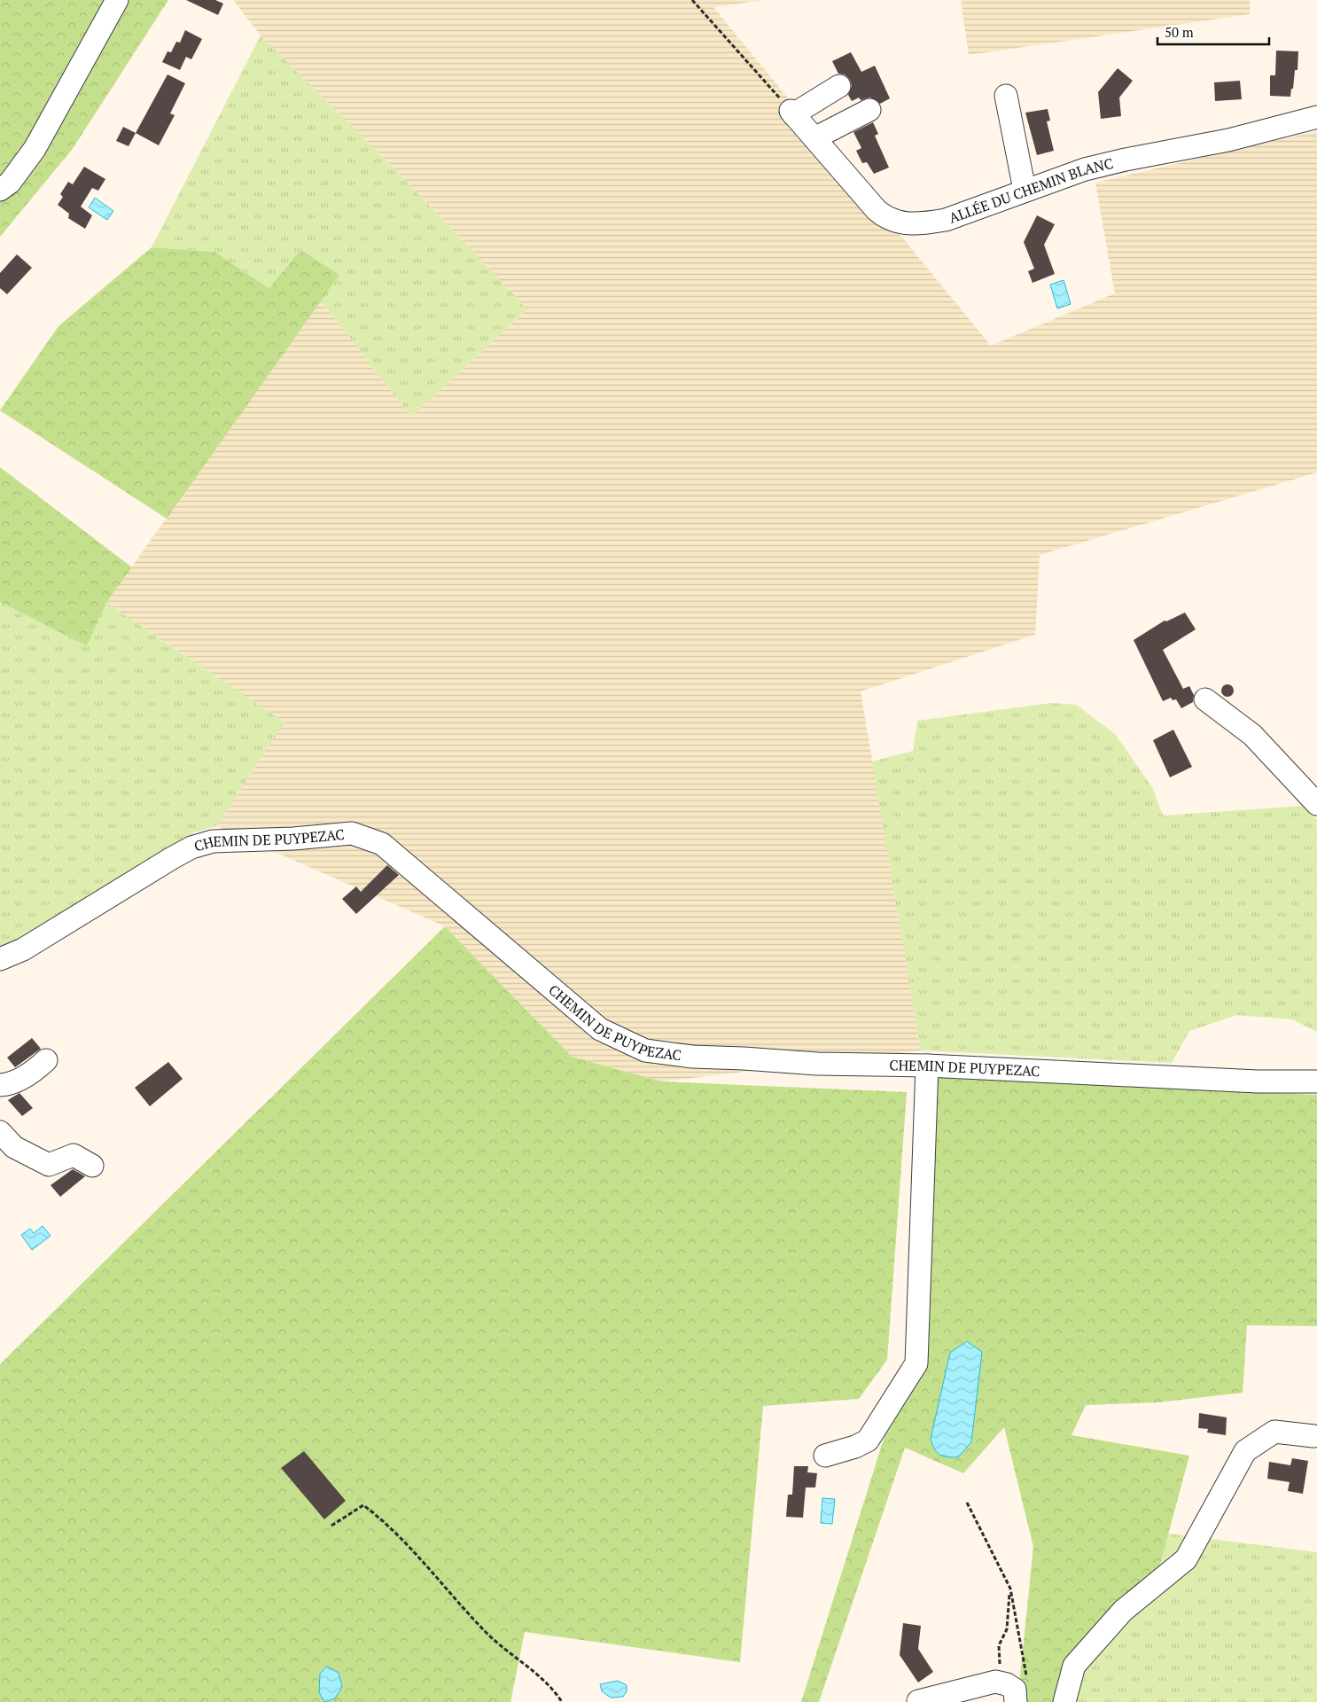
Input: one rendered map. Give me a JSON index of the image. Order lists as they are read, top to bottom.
{
  "streets": {
    "street": ["ALLÉE DU CHEMIN BLANC", "CHEMIN DE PUYPEZAC"]
  },
  "scale_bar": "50 m"
}
